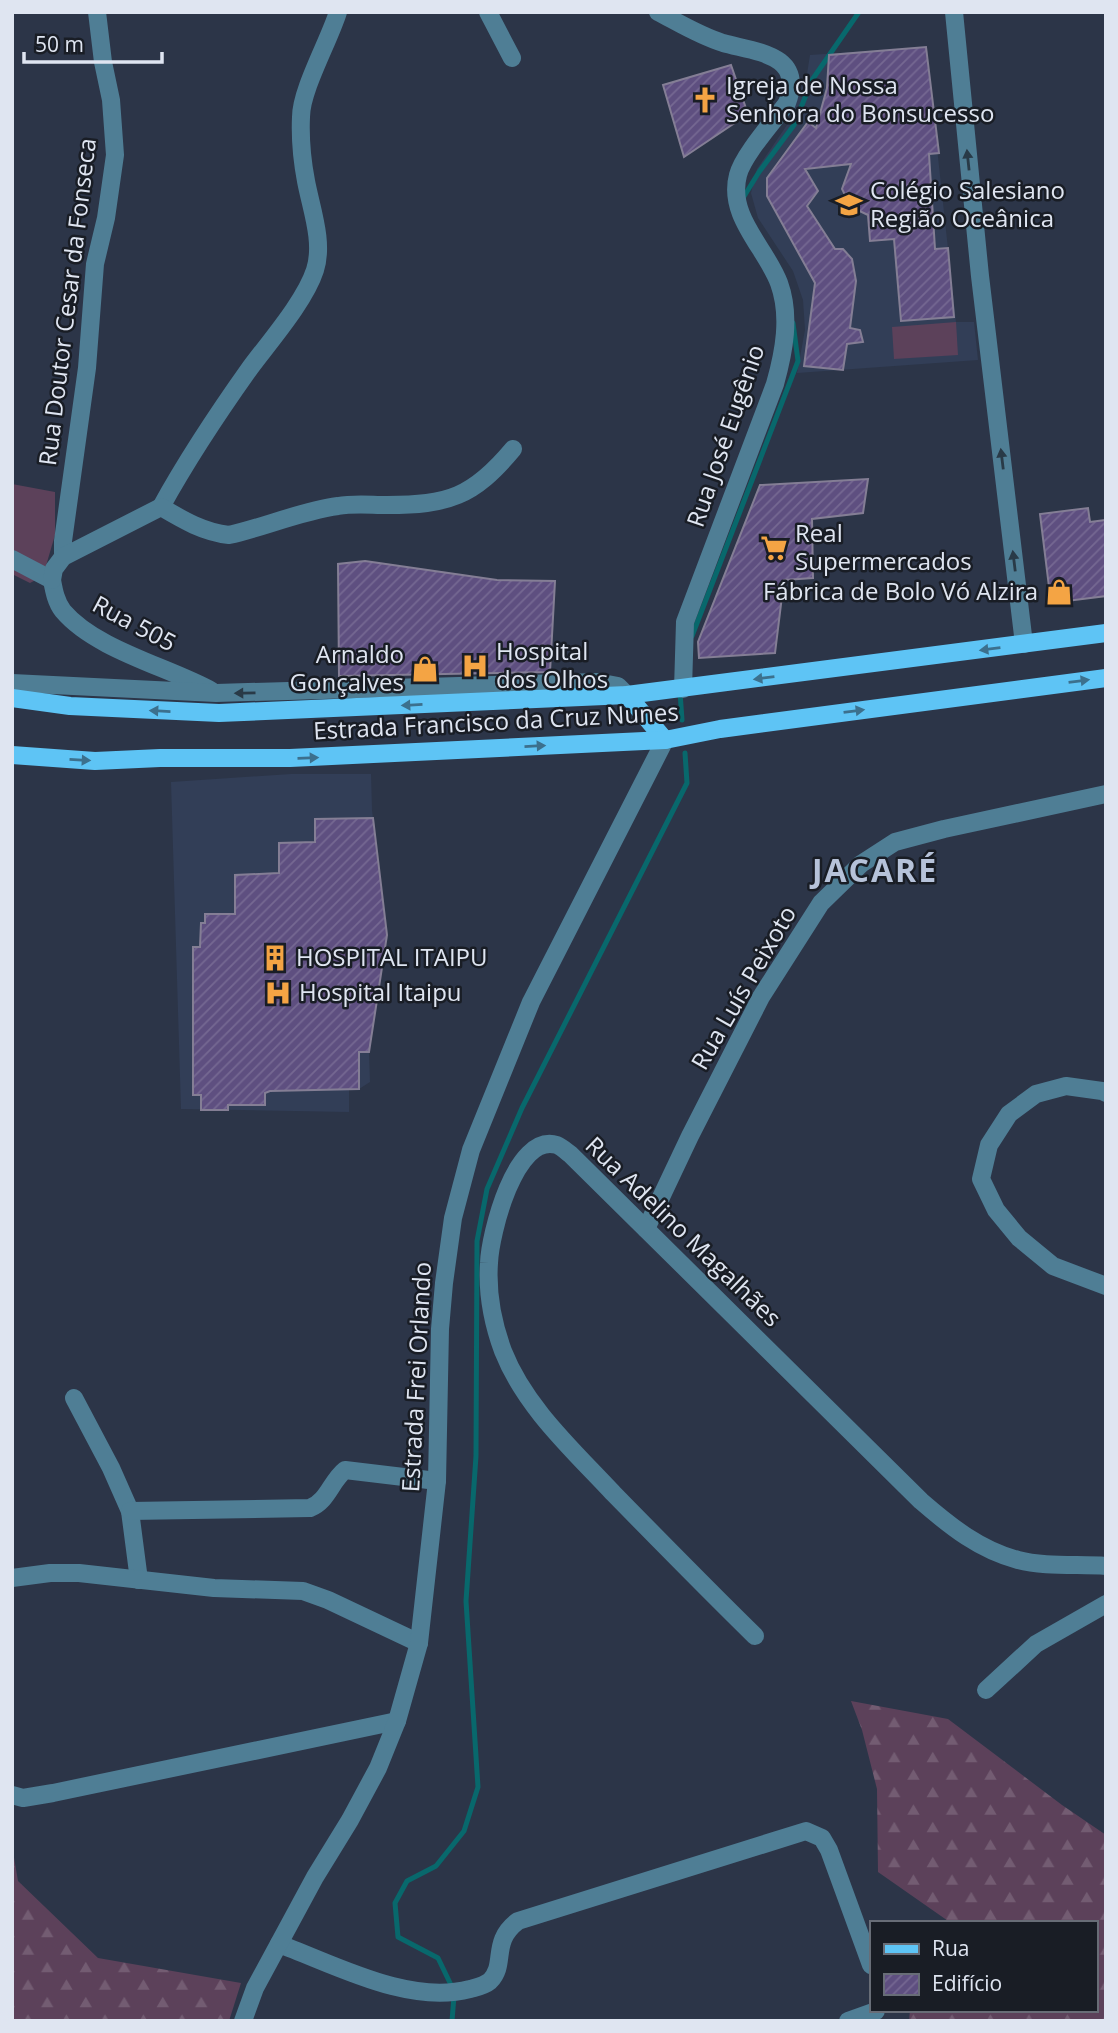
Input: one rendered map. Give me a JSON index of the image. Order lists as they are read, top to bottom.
{
  "streets": {
    "main road": ["Estrada Francisco da Cruz Nunes"],
    "street": [
      "Rua Doutor Cesar da Fonseca",
      "Rua José Eugênio",
      "Rua 505",
      "Rua Luís Peixoto",
      "Rua Adelino Magalhães",
      "Estrada Frei Orlando"
    ]
  },
  "crossings": [
    ["Rua José Eugênio", "Estrada Francisco da Cruz Nunes"],
    ["Estrada Francisco da Cruz Nunes", "Estrada Frei Orlando"],
    ["Rua Luís Peixoto", "Rua Adelino Magalhães"]
  ],
  "districts": ["JACARÉ"],
  "places": {
    "church": ["Igreja de Nossa Senhora do Bonsucesso"],
    "school or university": ["Colégio Salesiano Região Oceânica"],
    "supermarket": ["Real Supermercados"],
    "shop": ["Fábrica de Bolo Vó Alzira", "Arnaldo Gonçalves"],
    "hospital": ["Hospital dos Olhos", "Hospital Itaipu"],
    "building": ["HOSPITAL ITAIPU"]
  },
  "legend": ["Rua", "Edifício"],
  "scale_bar": "50 m"
}
